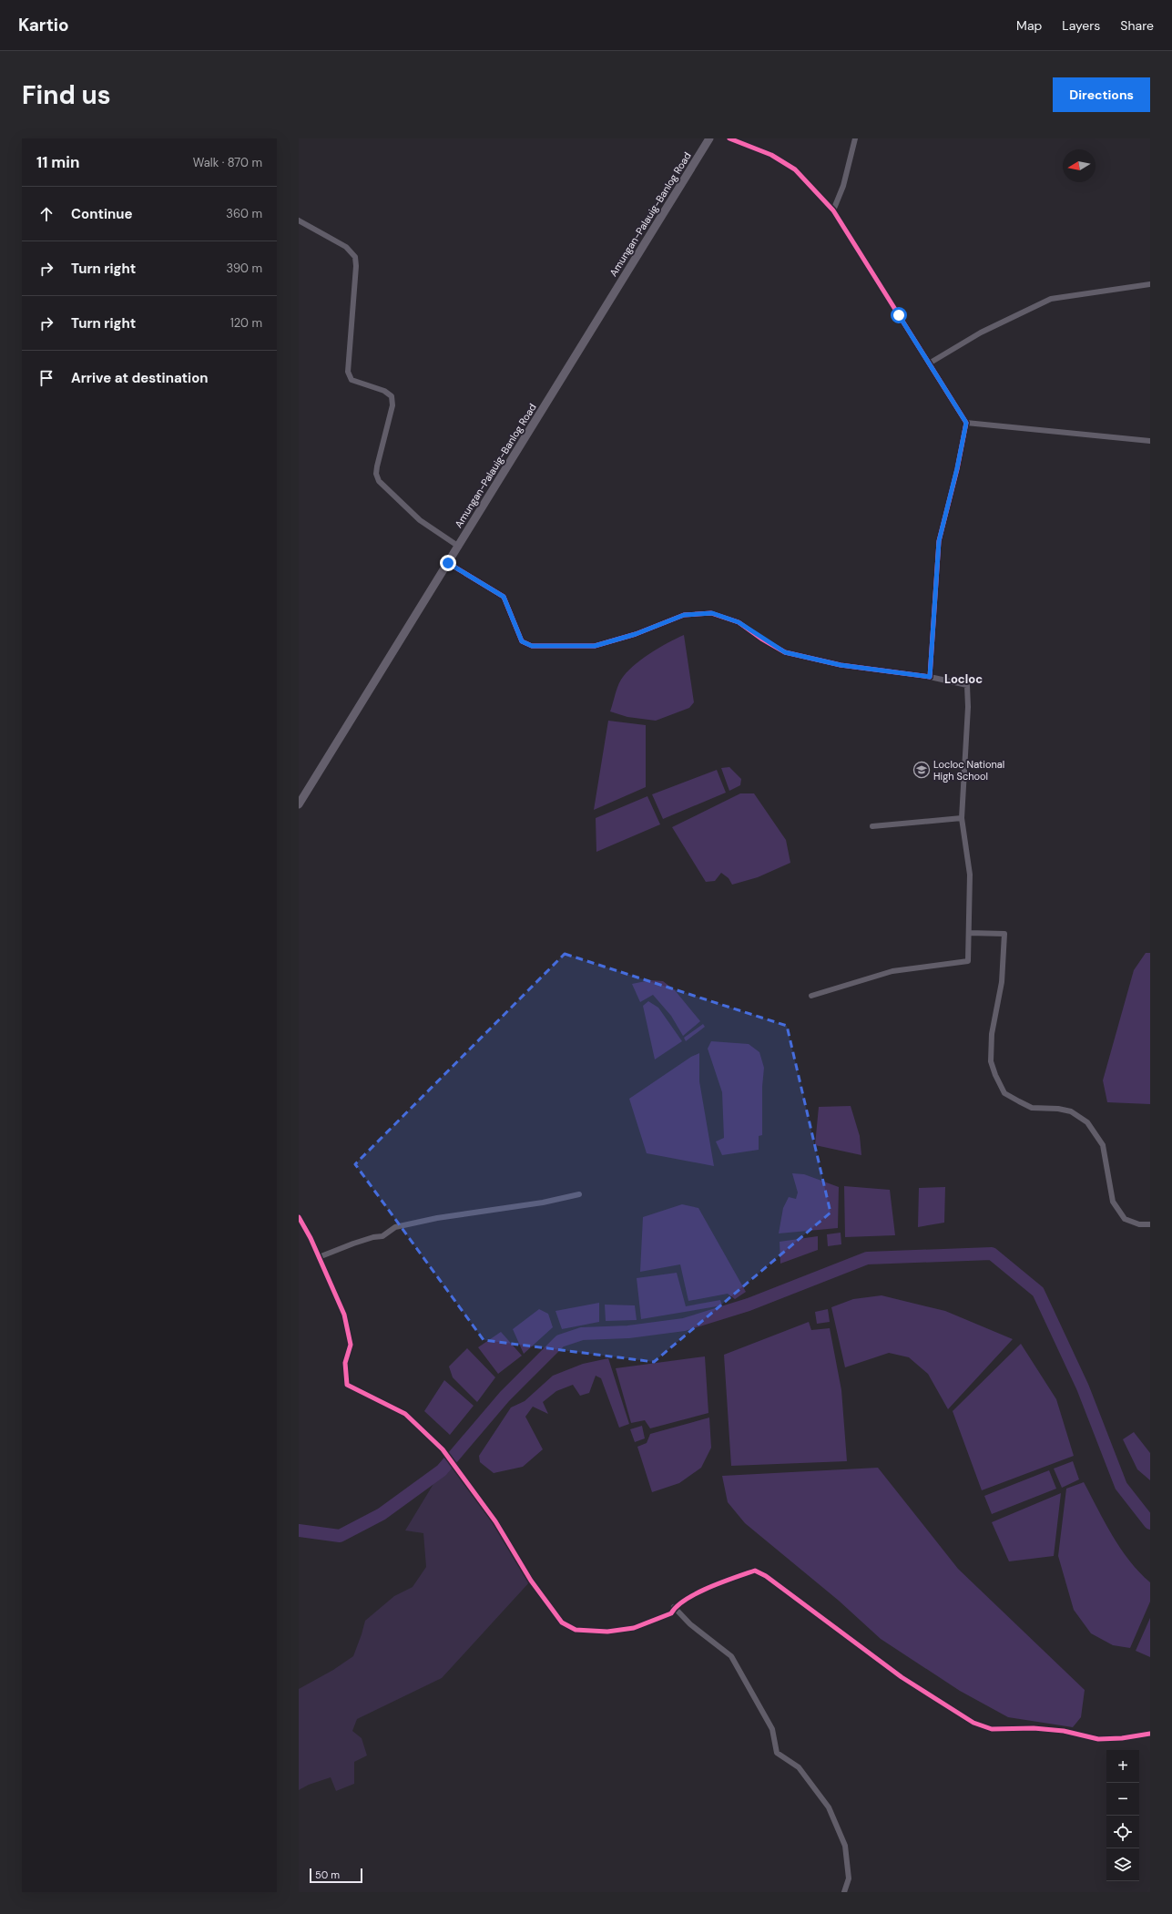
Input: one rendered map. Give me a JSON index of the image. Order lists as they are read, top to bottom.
{
  "streets": {
    "main road": ["Amungan-Palauig-Banlog Road"]
  },
  "districts": ["Locloc"],
  "places": {
    "school or university": ["Locloc National High School"]
  },
  "scale_bar": "50 m",
  "north": "left",
  "page": {
    "header": "Kartio",
    "nav": ["Map", "Layers", "Share"],
    "buttons": "Directions",
    "title": "Find us",
    "heading": ["11 min", "Walk · 870 m"],
    "list": [
      ["Continue", "360 m"],
      ["Turn right", "390 m"],
      ["Turn right", "120 m"],
      "Arrive at destination"
    ],
    "map_buttons": ["+", "−"],
    "scale": "50 m"
  }
}
